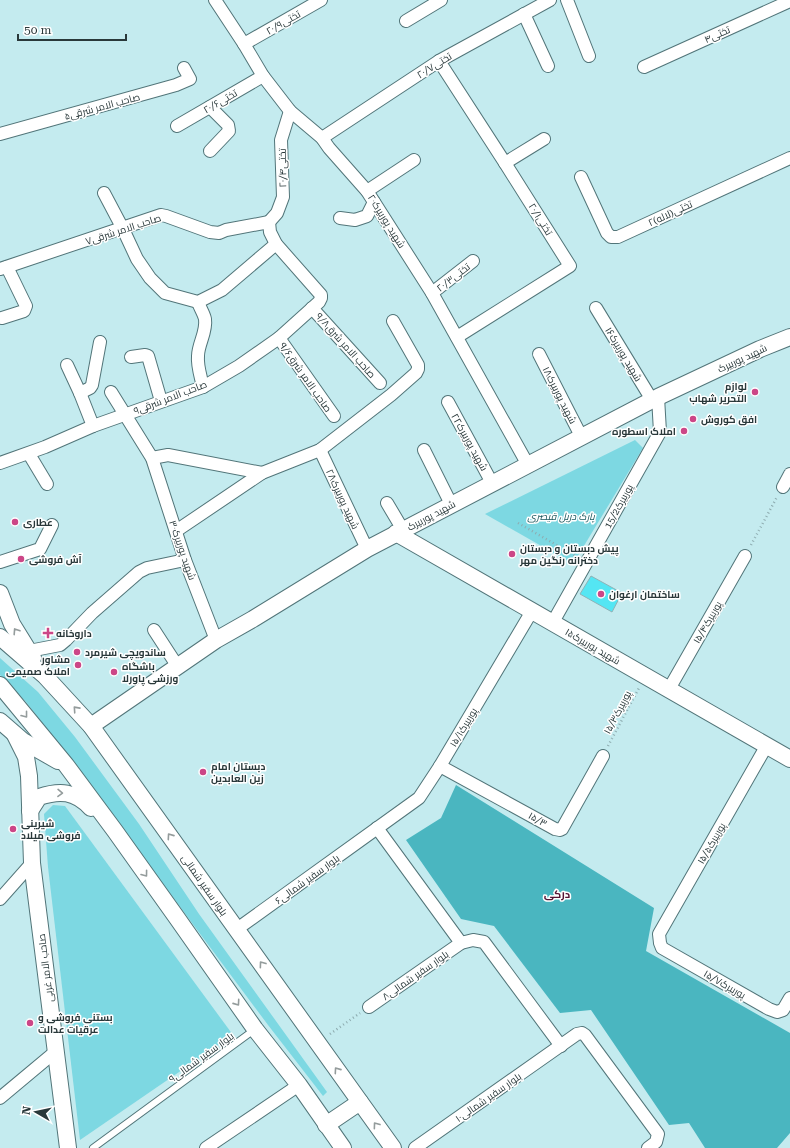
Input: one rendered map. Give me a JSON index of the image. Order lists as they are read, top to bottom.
{
  "streets": {
    "street": [
      "تختی۲۰/۹",
      "تختی۴",
      "تختی۲۰/۷",
      "تختی۲۰/۶",
      "صاحب الامر شرقی۵",
      "تختی۲۰/۴",
      "۲تختی(لاله)",
      "تختی۲۰/۱",
      "شهید پوربیرک۲۰",
      "صاحب الامر شرقی۷",
      "تختی۲۰/۳",
      "صاحب الامر شرق۹/۸",
      "شهید پوربیرک۱۶",
      "شهید پوربیرک",
      "صاحب الامر شرق۹/۶",
      "شهید پوربیرک۱۸",
      "صاحب الامر شرقی۹",
      "شهید پوربیرک۲۲",
      "شهید پوربیرک۲۸",
      "پوربیرک15/2",
      "شهید پوربیرک۳۰",
      "پوربیرک۱۵/۴",
      "شهید پوربیرک۱۵",
      "پوربیرک۱۵/۱",
      "۱۵/۳",
      "پوربیرک۱۵/۵",
      "بلوار سفیر شمالی۶",
      "بلوار سفیر شمالی",
      "صاحب الامر غربی",
      "بلوار سفیر شمالی۸",
      "پوربیرک۱۵/۷",
      "بلوار سفیر شمالی۱۰"
    ],
    "lane": ["بلوار سفیر شمالی۹"],
    "path": ["پوربیرک۱۵/۳"]
  },
  "crossings": [
    ["تختی۲۰/۹", "شهید پوربیرک۲۰"],
    ["تختی۲۰/۷", "تختی۲۰/۱"],
    ["تختی۲۰/۷", "شهید پوربیرک۲۰"],
    ["تختی۲۰/۶", "شهید پوربیرک۲۰"],
    ["تختی۲۰/۴", "شهید پوربیرک۲۰"],
    ["تختی۲۰/۴", "صاحب الامر شرقی۷"],
    ["تختی۲۰/۱", "شهید پوربیرک۲۰"],
    ["شهید پوربیرک۲۰", "تختی۲۰/۳"],
    ["شهید پوربیرک۲۰", "شهید پوربیرک"],
    ["صاحب الامر شرق۹/۸", "صاحب الامر شرقی۹"],
    ["شهید پوربیرک۱۶", "شهید پوربیرک"],
    ["شهید پوربیرک۱۶", "پوربیرک15/2"],
    ["شهید پوربیرک", "شهید پوربیرک۱۸"],
    ["شهید پوربیرک", "شهید پوربیرک۲۲"],
    ["شهید پوربیرک", "شهید پوربیرک۲۸"],
    ["شهید پوربیرک", "پوربیرک15/2"],
    ["شهید پوربیرک", "شهید پوربیرک۳۰"],
    ["شهید پوربیرک", "شهید پوربیرک۱۵"],
    ["شهید پوربیرک", "بلوار سفیر شمالی"],
    ["صاحب الامر شرق۹/۶", "صاحب الامر شرقی۹"],
    ["صاحب الامر شرقی۹", "شهید پوربیرک۳۰"],
    ["پوربیرک15/2", "شهید پوربیرک۱۵"],
    ["پوربیرک۱۵/۴", "شهید پوربیرک۱۵"],
    ["شهید پوربیرک۱۵", "پوربیرک۱۵/۳"],
    ["شهید پوربیرک۱۵", "پوربیرک۱۵/۱"],
    ["شهید پوربیرک۱۵", "پوربیرک۱۵/۵"],
    ["پوربیرک۱۵/۳", "۱۵/۳"],
    ["پوربیرک۱۵/۱", "۱۵/۳"],
    ["پوربیرک۱۵/۱", "بلوار سفیر شمالی۶"],
    ["پوربیرک۱۵/۵", "پوربیرک۱۵/۷"],
    ["بلوار سفیر شمالی۶", "بلوار سفیر شمالی"]
  ],
  "districts": ["درکی"],
  "parks": ["پارک دریل قیصری"],
  "places": {
    "other": [
      "لوازم التحریر شهاب",
      "افق کوروش",
      "املاک اسطوره",
      "عطاری",
      "پیش دبستان و دبستان دخترانه رنگین مهر",
      "آش فروشی",
      "ساختمان ارغوان",
      "ساندویچی شیرمرد",
      "مشاور املاک صمیمی",
      "باشگاه ورزشی پاورلا",
      "دبستان امام زین العابدین",
      "شیرینی فروشی میلاد",
      "بستنی فروشی و عرقیات عدالت"
    ],
    "health": ["داروخانه"]
  },
  "scale_bar": "50 m",
  "north": "left"
}
